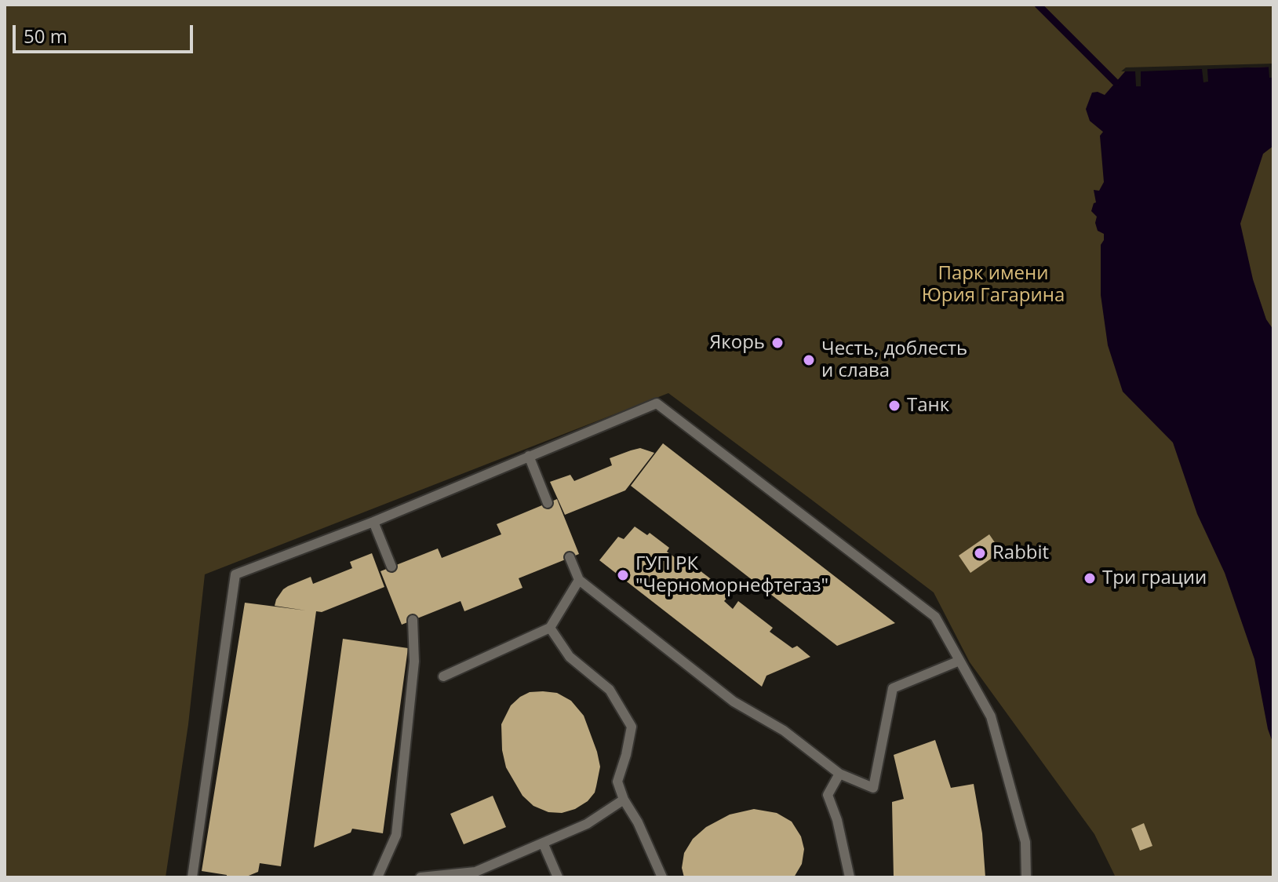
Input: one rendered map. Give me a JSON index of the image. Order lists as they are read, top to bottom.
{
  "parks": ["Парк имени Юрия Гагарина"],
  "places": [
    "Якорь",
    "Честь, доблесть и слава",
    "Танк",
    "Rabbit",
    "ГУП РК \"Черноморнефтегаз\"",
    "Три грации"
  ],
  "scale_bar": "50 m"
}
